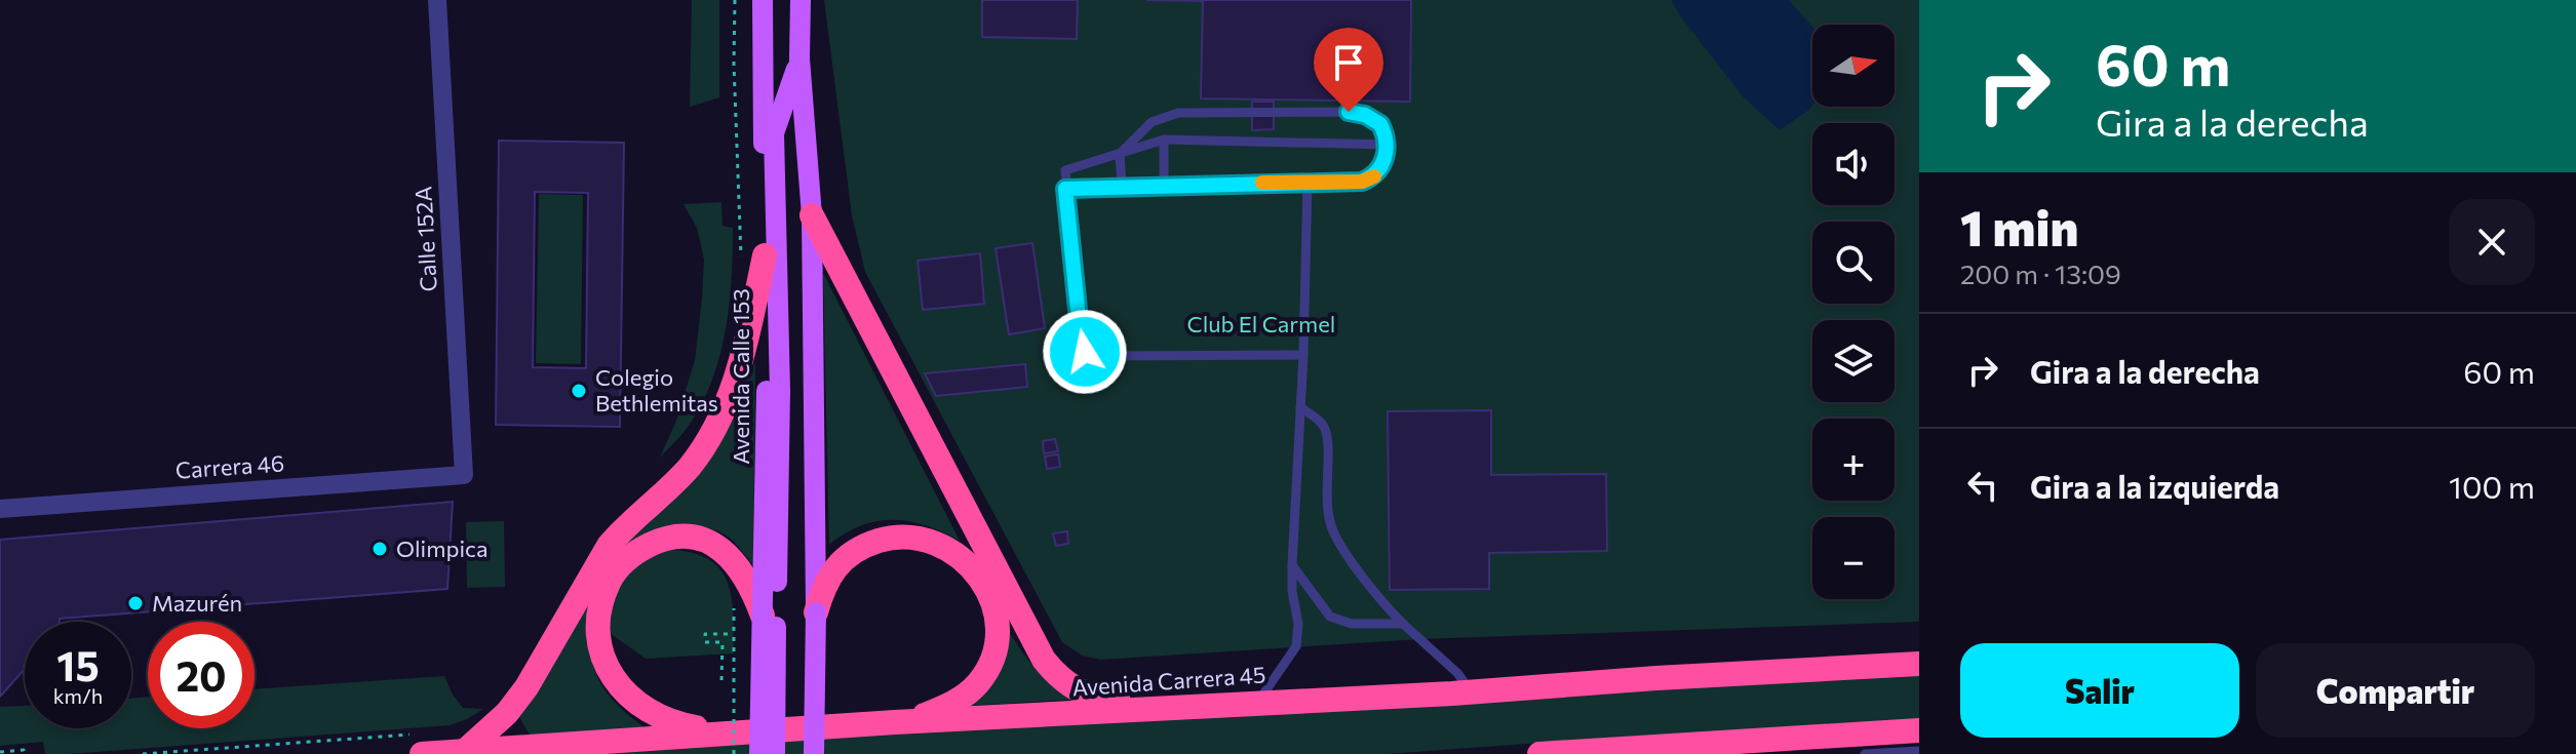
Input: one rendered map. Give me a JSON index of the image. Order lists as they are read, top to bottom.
{
  "streets": {
    "highway": ["Avenida Carrera 45"],
    "main road": ["Avenida Calle 153"],
    "street": ["Calle 152A", "Carrera 46"]
  },
  "crossings": [
    ["Calle 152A", "Carrera 46"]
  ],
  "parks": ["Club El Carmel"],
  "places": ["Colegio Bethlemitas", "Olimpica", "Mazurén"],
  "north": "right",
  "page": {
    "turn": ["60 m", "Gira a la derecha"],
    "map_buttons": ["+", "−"],
    "heading": ["1 min", "200 m · 13:09"],
    "list": [
      {
        "name": "Gira a la derecha",
        "value": "60 m"
      },
      {
        "name": "Gira a la izquierda",
        "value": "100 m"
      }
    ],
    "speed": "15 km/h",
    "limit": "20",
    "buttons": ["Salir", "Compartir"]
  }
}
